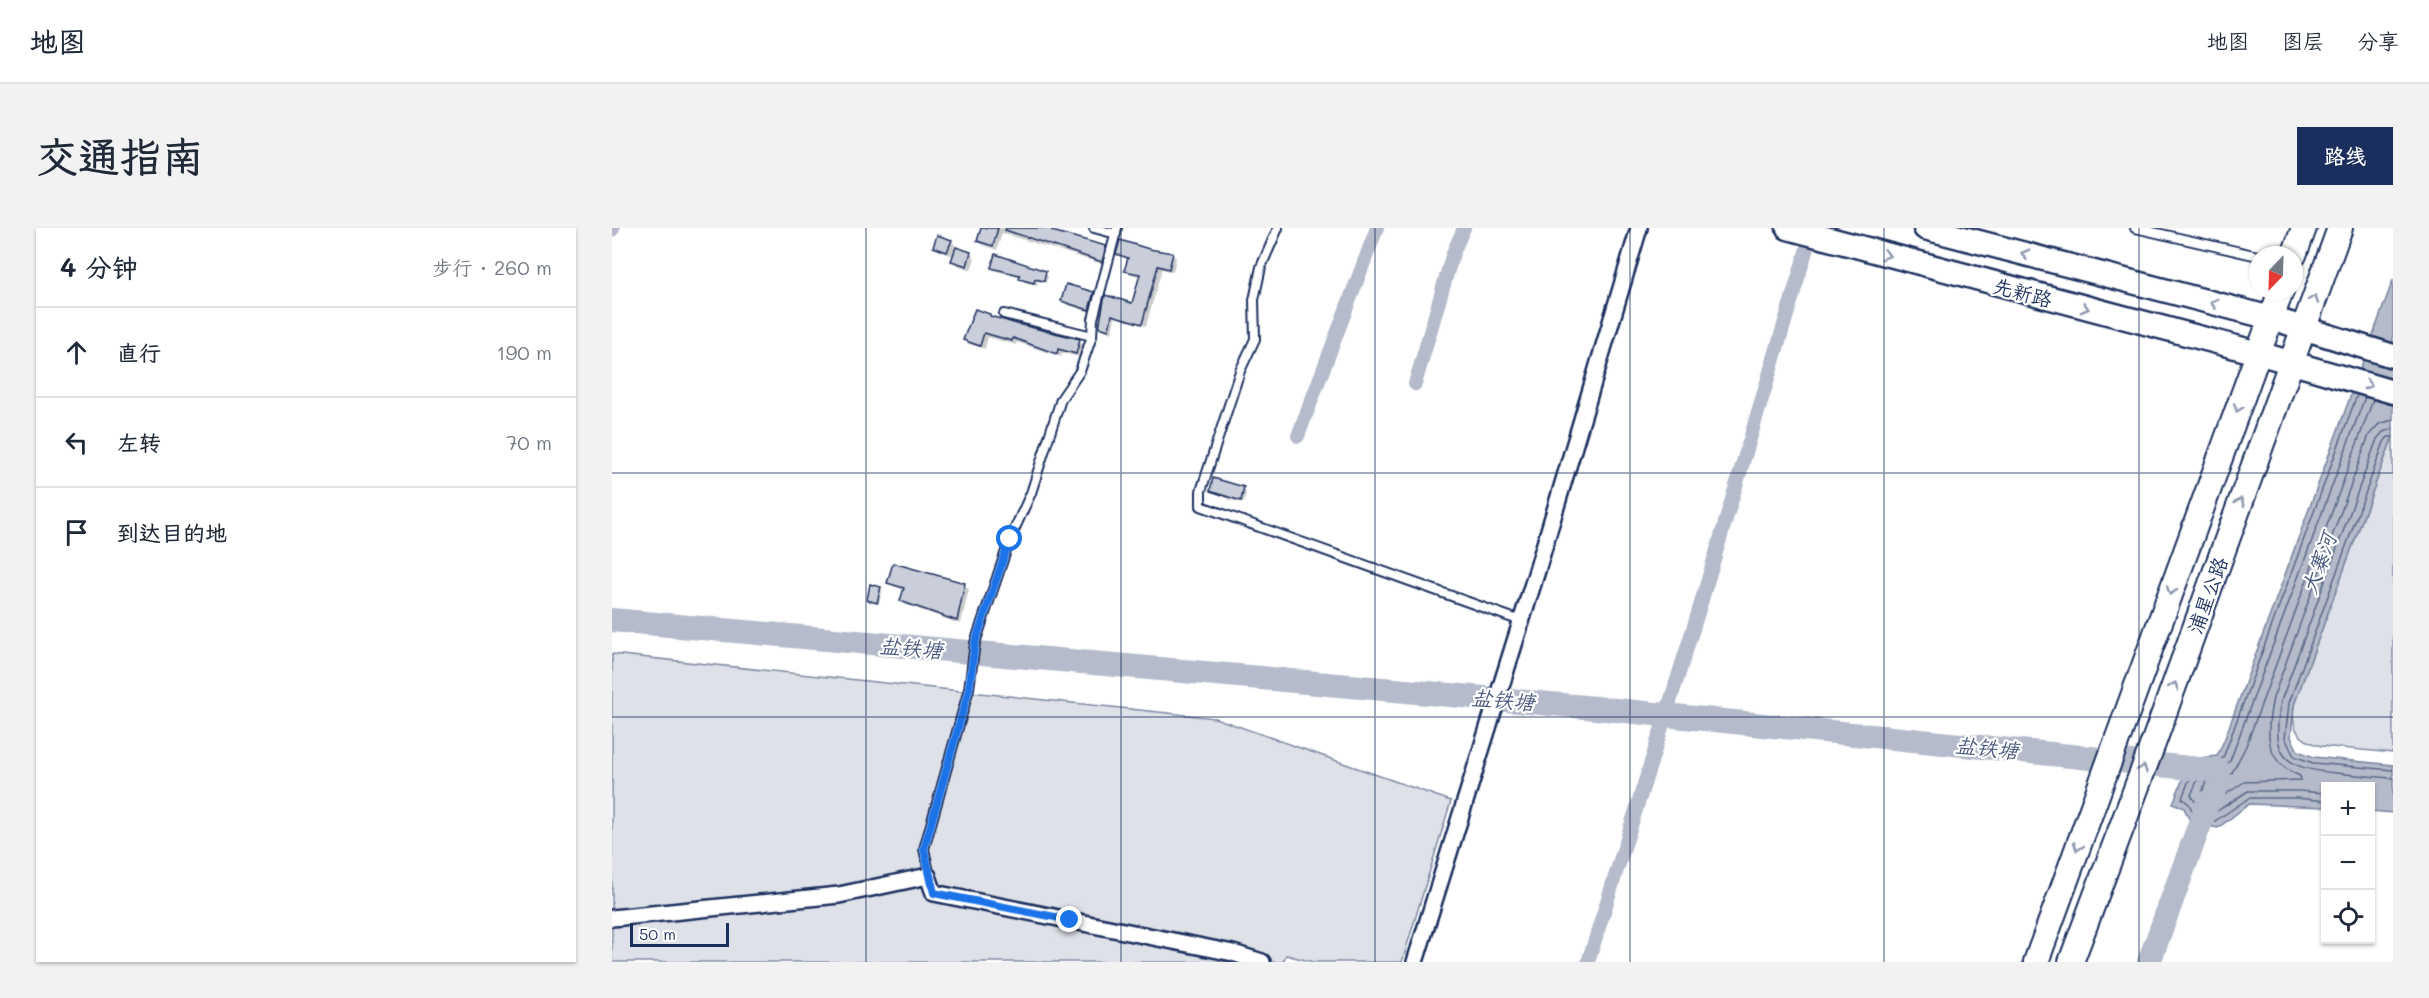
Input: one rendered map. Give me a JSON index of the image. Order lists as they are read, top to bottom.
{
  "streets": {
    "main road": ["先新路", "浦星公路"]
  },
  "crossings": [
    ["先新路", "浦星公路"]
  ],
  "water": ["大寨河", "盐铁塘"],
  "scale_bar": "50 m",
  "north": "bottom left",
  "page": {
    "header": "地图",
    "nav": ["地图", "图层", "分享"],
    "buttons": "路线",
    "title": "交通指南",
    "heading": ["4 分钟", "步行 · 260 m"],
    "list": [
      ["直行", "190 m"],
      ["左转", "70 m"],
      "到达目的地"
    ],
    "map_buttons": ["+", "−"],
    "scale": "50 m"
  }
}
